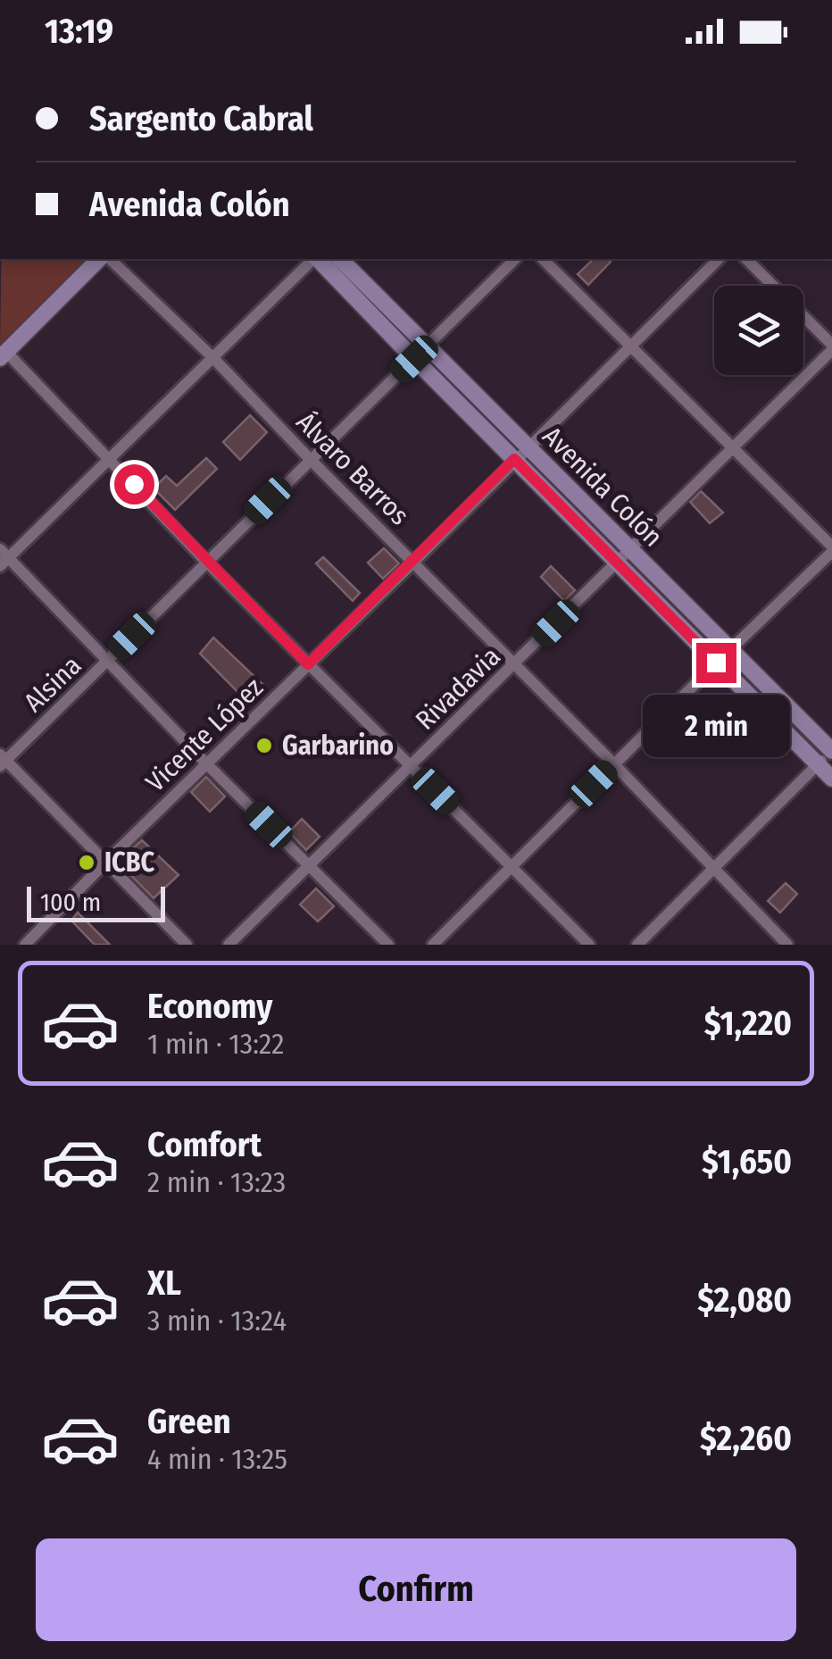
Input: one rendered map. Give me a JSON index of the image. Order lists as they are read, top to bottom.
{
  "streets": {
    "main road": ["Avenida Colón"],
    "street": [
      "Álvaro Barros",
      "Alsina",
      "Rivadavia",
      "Vicente López"
    ]
  },
  "crossings": [
    ["Álvaro Barros", "Alsina"],
    ["Álvaro Barros", "Rivadavia"],
    ["Álvaro Barros", "Vicente López"],
    ["Avenida Colón", "Alsina"],
    ["Avenida Colón", "Rivadavia"],
    ["Avenida Colón", "Vicente López"]
  ],
  "places": ["Garbarino", "ICBC"],
  "scale_bar": "100 m",
  "page": {
    "status": "13:19",
    "banner": ["Sargento Cabral", "Avenida Colón"],
    "bubble": "2 min",
    "scale": "100 m",
    "list": [
      {
        "name": "Economy",
        "note": "1 min · 13:22",
        "value": "$1,220"
      },
      {
        "name": "Comfort",
        "note": "2 min · 13:23",
        "value": "$1,650"
      },
      {
        "name": "XL",
        "note": "3 min · 13:24",
        "value": "$2,080"
      },
      {
        "name": "Green",
        "note": "4 min · 13:25",
        "value": "$2,260"
      }
    ],
    "buttons": "Confirm"
  }
}
